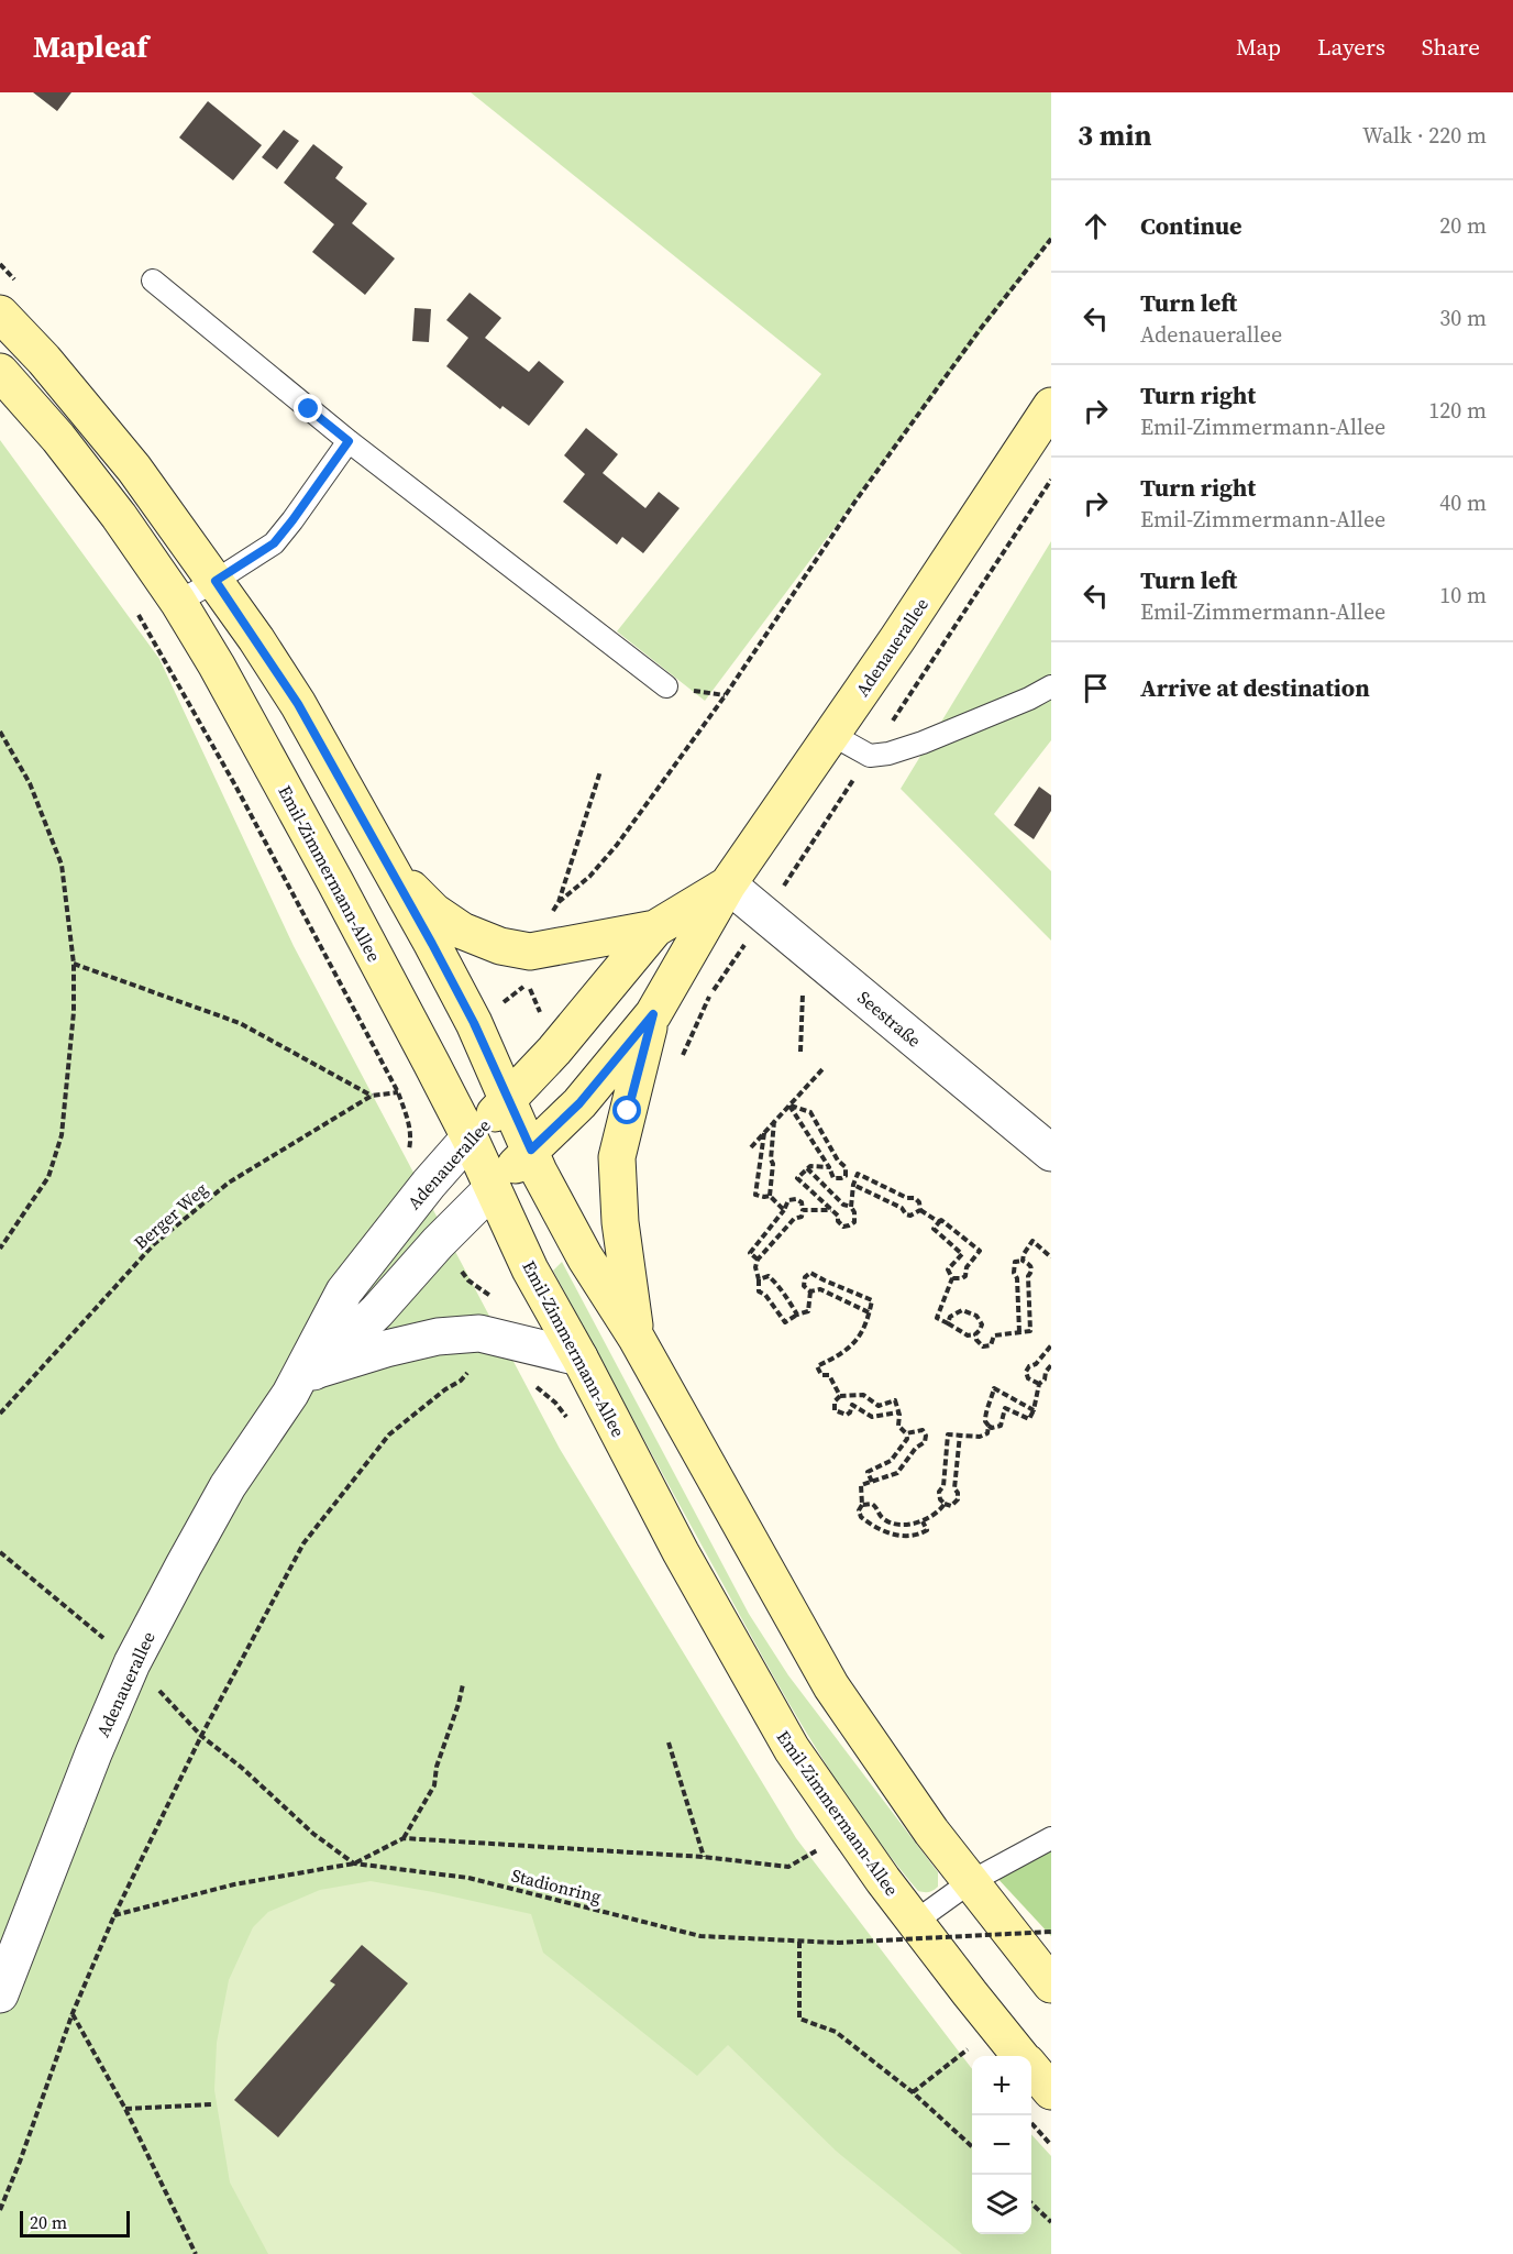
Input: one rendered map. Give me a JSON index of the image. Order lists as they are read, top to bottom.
{
  "streets": {
    "main road": ["Adenauerallee", "Emil-Zimmermann-Allee"],
    "street": ["Seestraße"],
    "path": ["Berger Weg", "Stadionring"]
  },
  "crossings": [
    ["Adenauerallee", "Emil-Zimmermann-Allee"],
    ["Adenauerallee", "Seestraße"],
    ["Adenauerallee", "Stadionring"]
  ],
  "scale_bar": "20 m",
  "page": {
    "header": "Mapleaf",
    "nav": ["Map", "Layers", "Share"],
    "heading": ["3 min", "Walk · 220 m"],
    "list": [
      ["Continue", "20 m"],
      ["Turn left", "Adenauerallee", "30 m"],
      ["Turn right", "Emil-Zimmermann-Allee", "120 m"],
      ["Turn right", "Emil-Zimmermann-Allee", "40 m"],
      ["Turn left", "Emil-Zimmermann-Allee", "10 m"],
      "Arrive at destination"
    ],
    "map_buttons": ["+", "−"],
    "scale": "20 m"
  }
}
